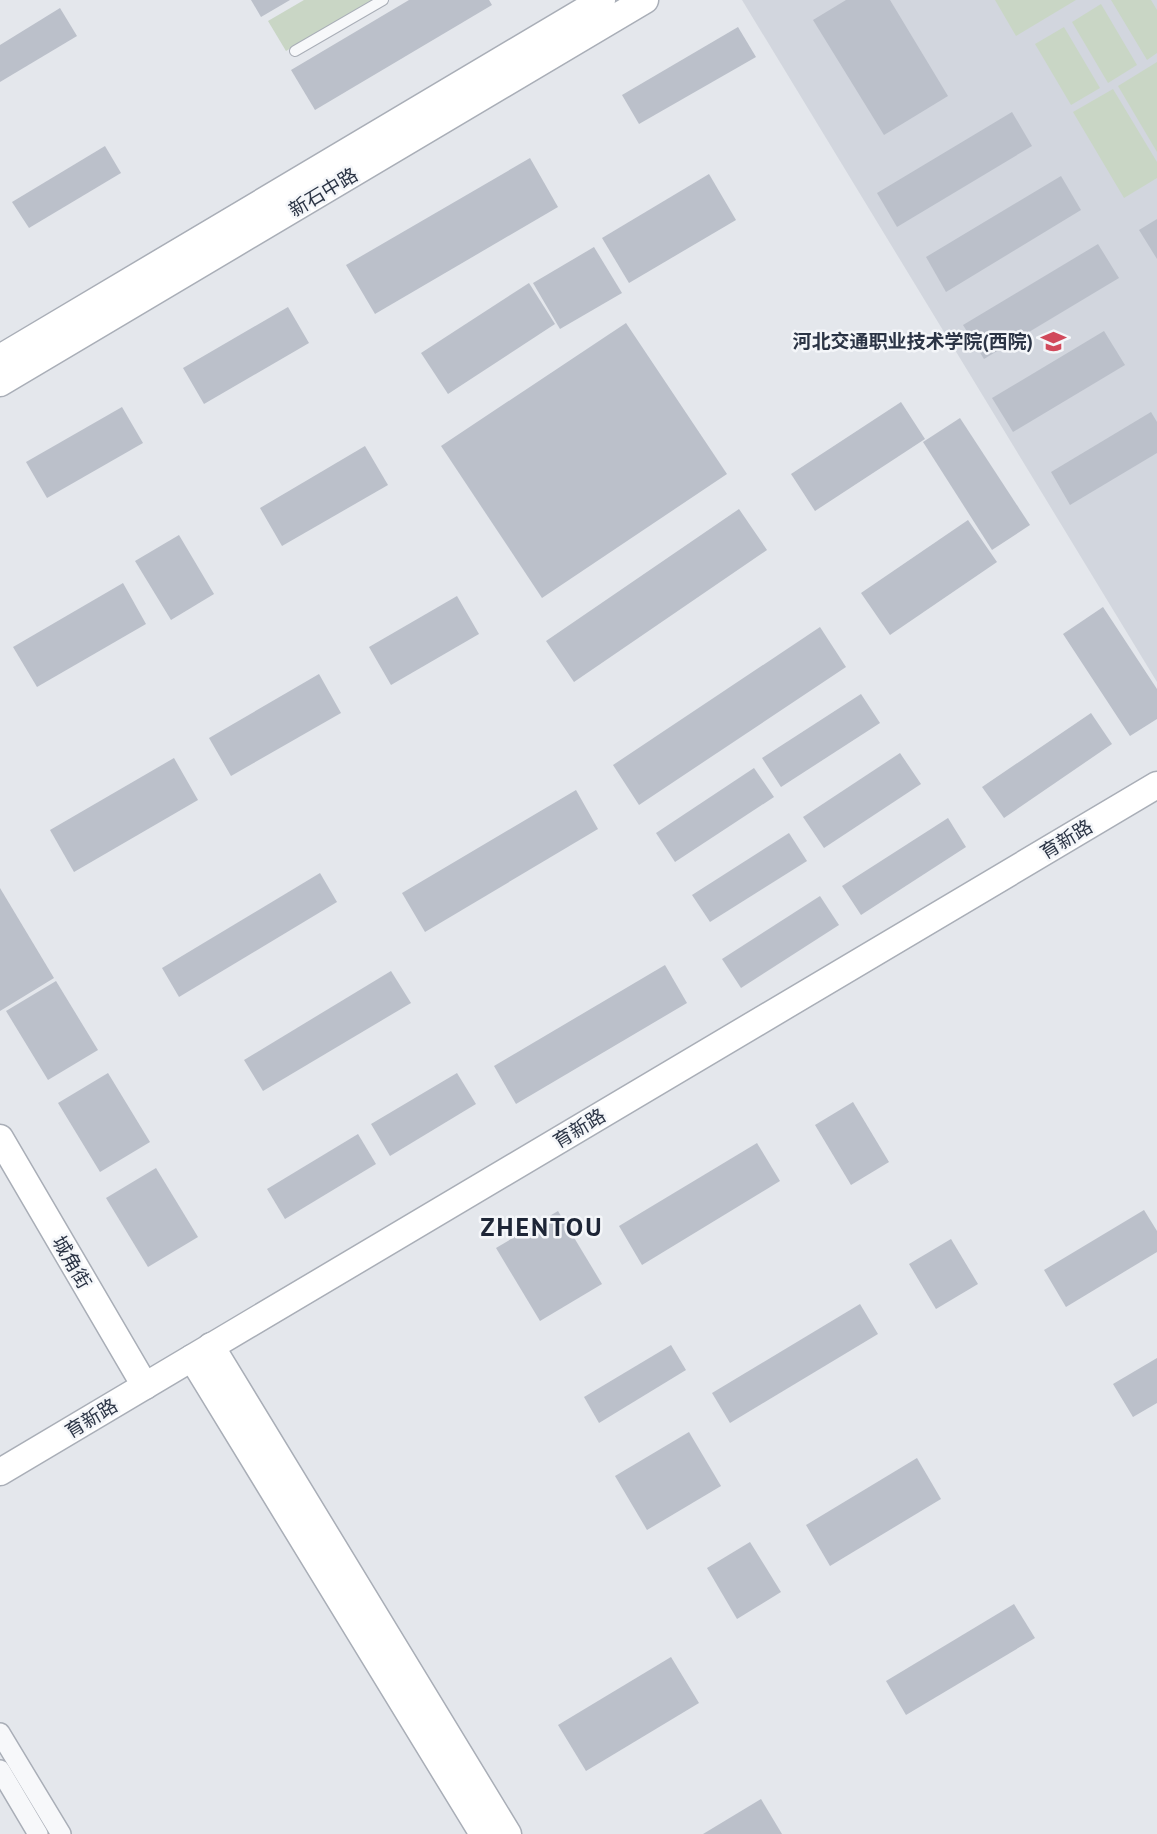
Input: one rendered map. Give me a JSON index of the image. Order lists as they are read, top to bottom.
{
  "streets": {
    "street": ["新石中路", "育新路", "城角街"]
  },
  "crossings": [
    ["育新路", "城角街"]
  ],
  "districts": ["ZHENTOU"],
  "places": {
    "school or university": ["河北交通职业技术学院(西院)"]
  }
}
